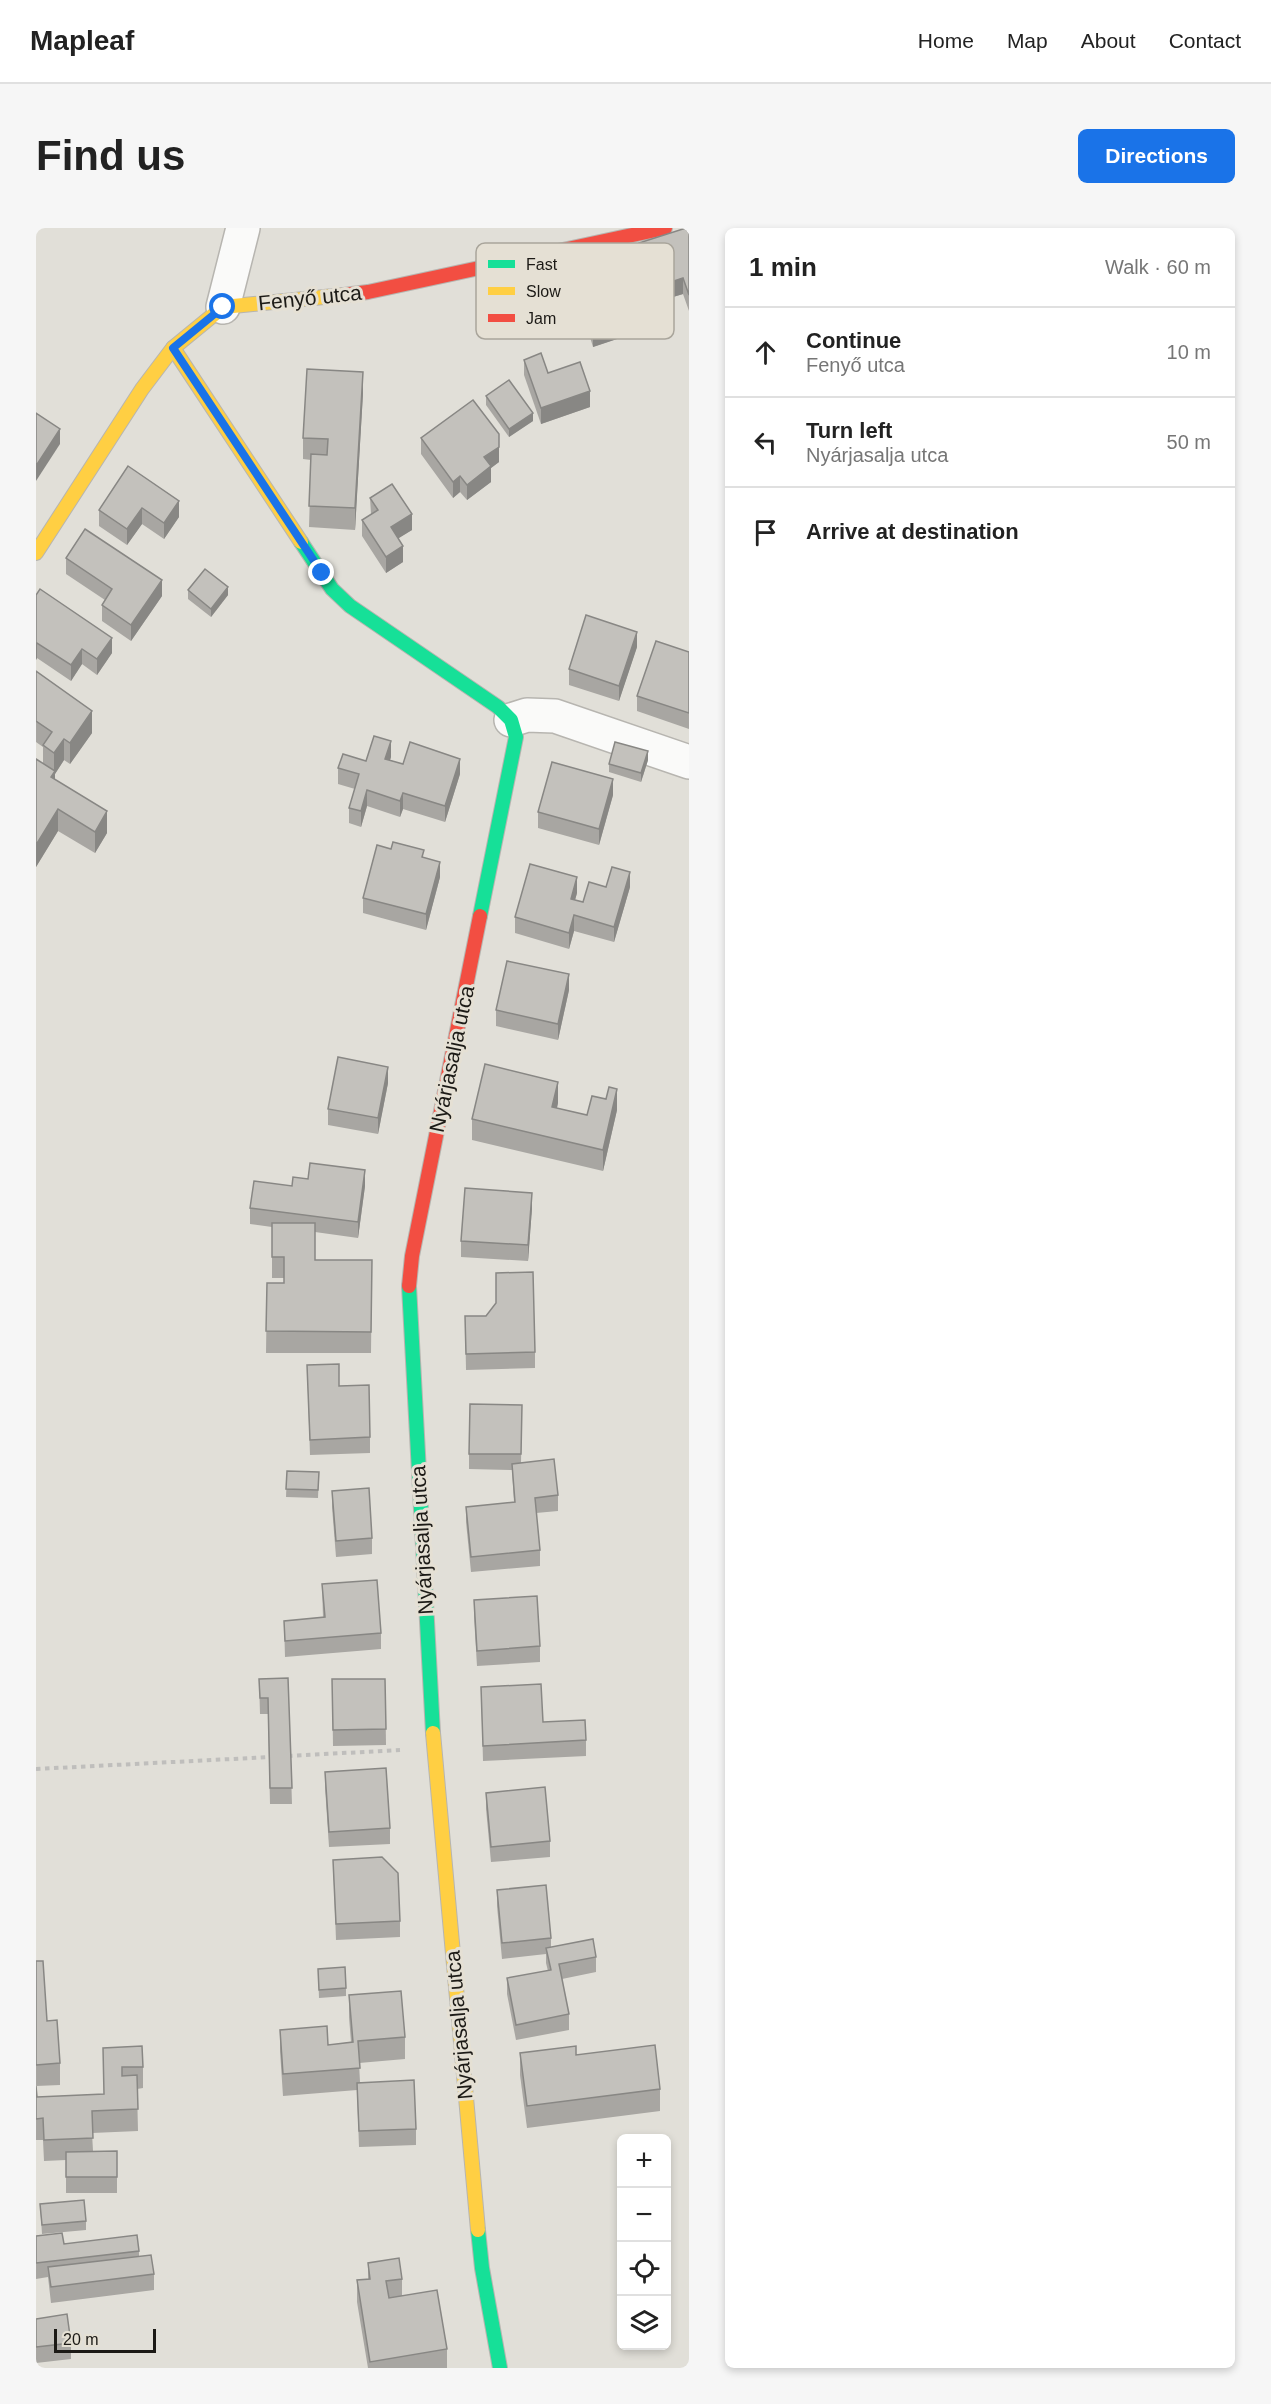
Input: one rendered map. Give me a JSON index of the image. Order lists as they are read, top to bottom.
{
  "streets": {
    "street": ["Fenyő utca", "Nyárjasalja utca"]
  },
  "legend": ["Fast", "Slow", "Jam"],
  "scale_bar": "20 m",
  "page": {
    "header": "Mapleaf",
    "nav": [
      "Home",
      "Map",
      "About",
      "Contact"
    ],
    "buttons": "Directions",
    "title": "Find us",
    "heading": ["1 min", "Walk · 60 m"],
    "list": [
      ["Continue", "Fenyő utca", "10 m"],
      ["Turn left", "Nyárjasalja utca", "50 m"],
      "Arrive at destination"
    ],
    "map_buttons": ["+", "−"],
    "scale": "20 m"
  }
}
